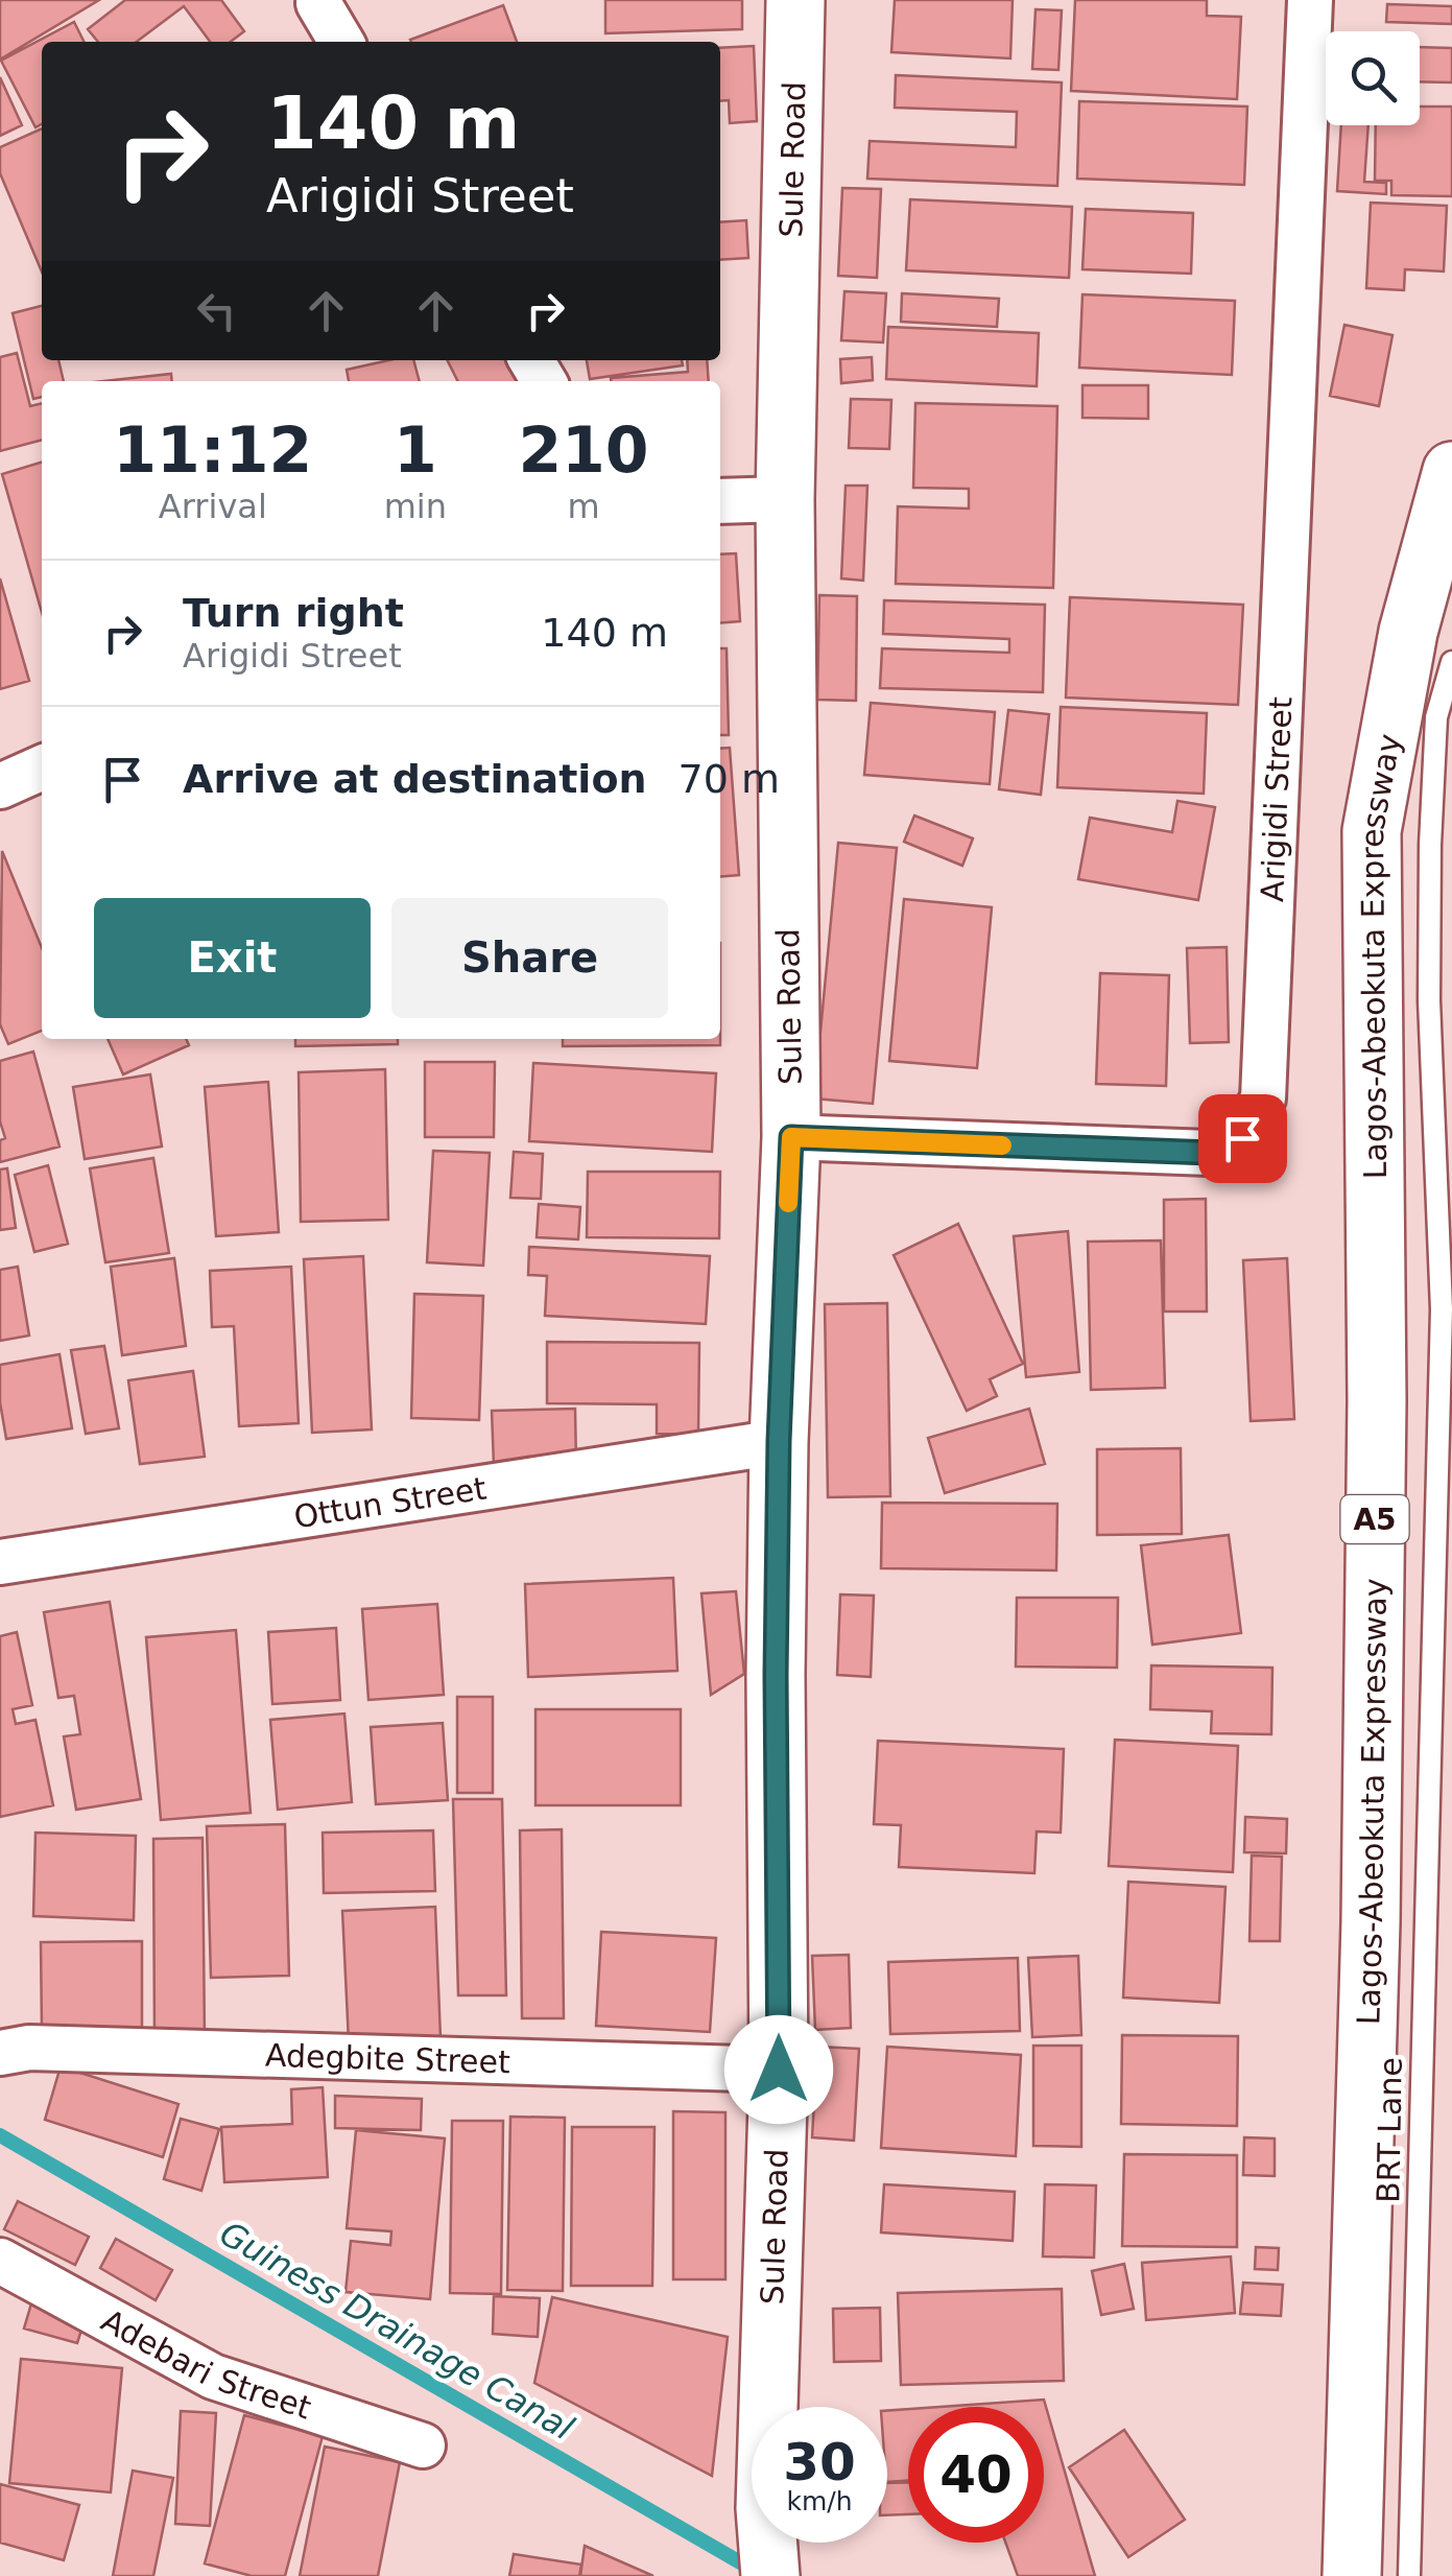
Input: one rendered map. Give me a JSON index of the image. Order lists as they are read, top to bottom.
{
  "streets": {
    "main road": ["Sule Road", "Lagos-Abeokuta Expressway", "A5"],
    "street": [
      "Arigidi Street",
      "Ottun Street",
      "Adegbite Street",
      "Adebari Street"
    ],
    "lane": ["BRT Lane"]
  },
  "crossings": [
    ["Sule Road", "Arigidi Street"],
    ["Sule Road", "Ottun Street"],
    ["Sule Road", "Adegbite Street"]
  ],
  "water": ["Guiness Drainage Canal"],
  "page": {
    "turn": ["140 m", "Arigidi Street"],
    "eta": [
      "11:12",
      "Arrival",
      "1",
      "min",
      "210",
      "m"
    ],
    "list": [
      {
        "name": "Turn right",
        "note": "Arigidi Street",
        "value": "140 m"
      },
      {
        "name": "Arrive at destination",
        "value": "70 m"
      }
    ],
    "buttons": ["Exit", "Share"],
    "speed": "30 km/h",
    "limit": "40"
  }
}
